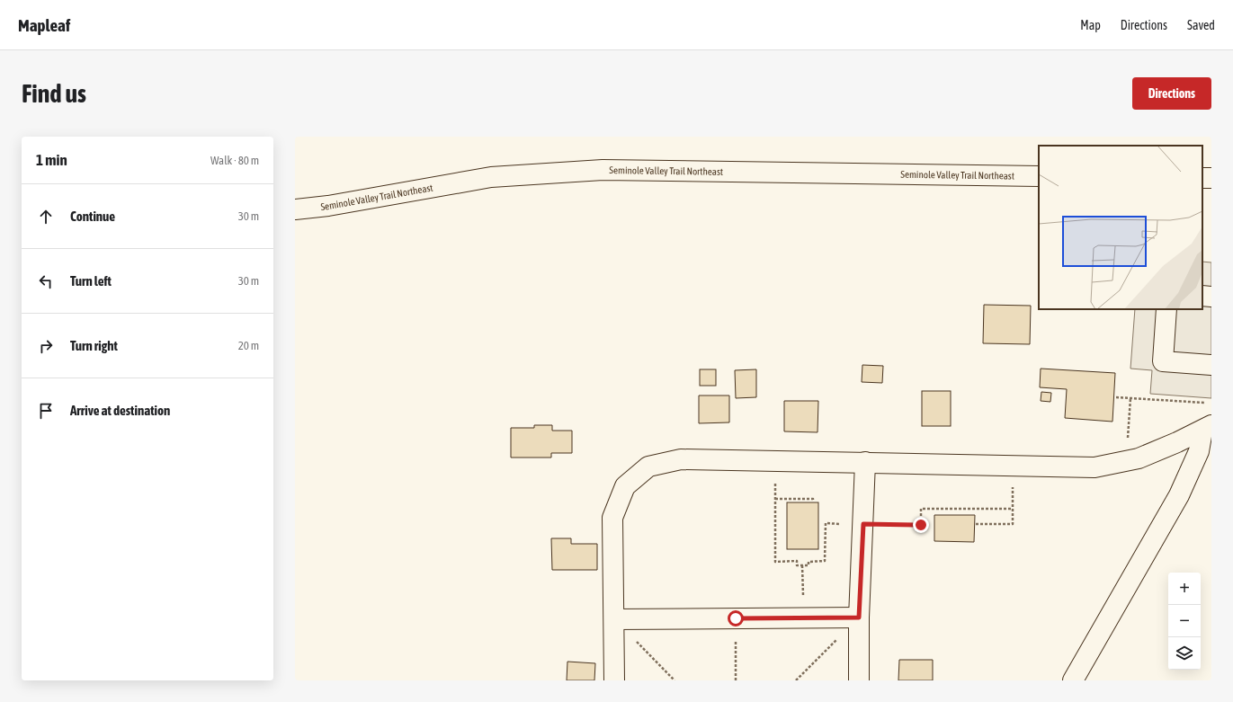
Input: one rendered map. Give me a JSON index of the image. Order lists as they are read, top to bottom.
{
  "streets": {
    "street": ["Seminole Valley Trail Northeast"]
  },
  "page": {
    "header": "Mapleaf",
    "nav": ["Map", "Directions", "Saved"],
    "buttons": "Directions",
    "title": "Find us",
    "heading": ["1 min", "Walk · 80 m"],
    "list": [
      ["Continue", "30 m"],
      ["Turn left", "30 m"],
      ["Turn right", "20 m"],
      "Arrive at destination"
    ],
    "map_buttons": ["+", "−"]
  }
}
